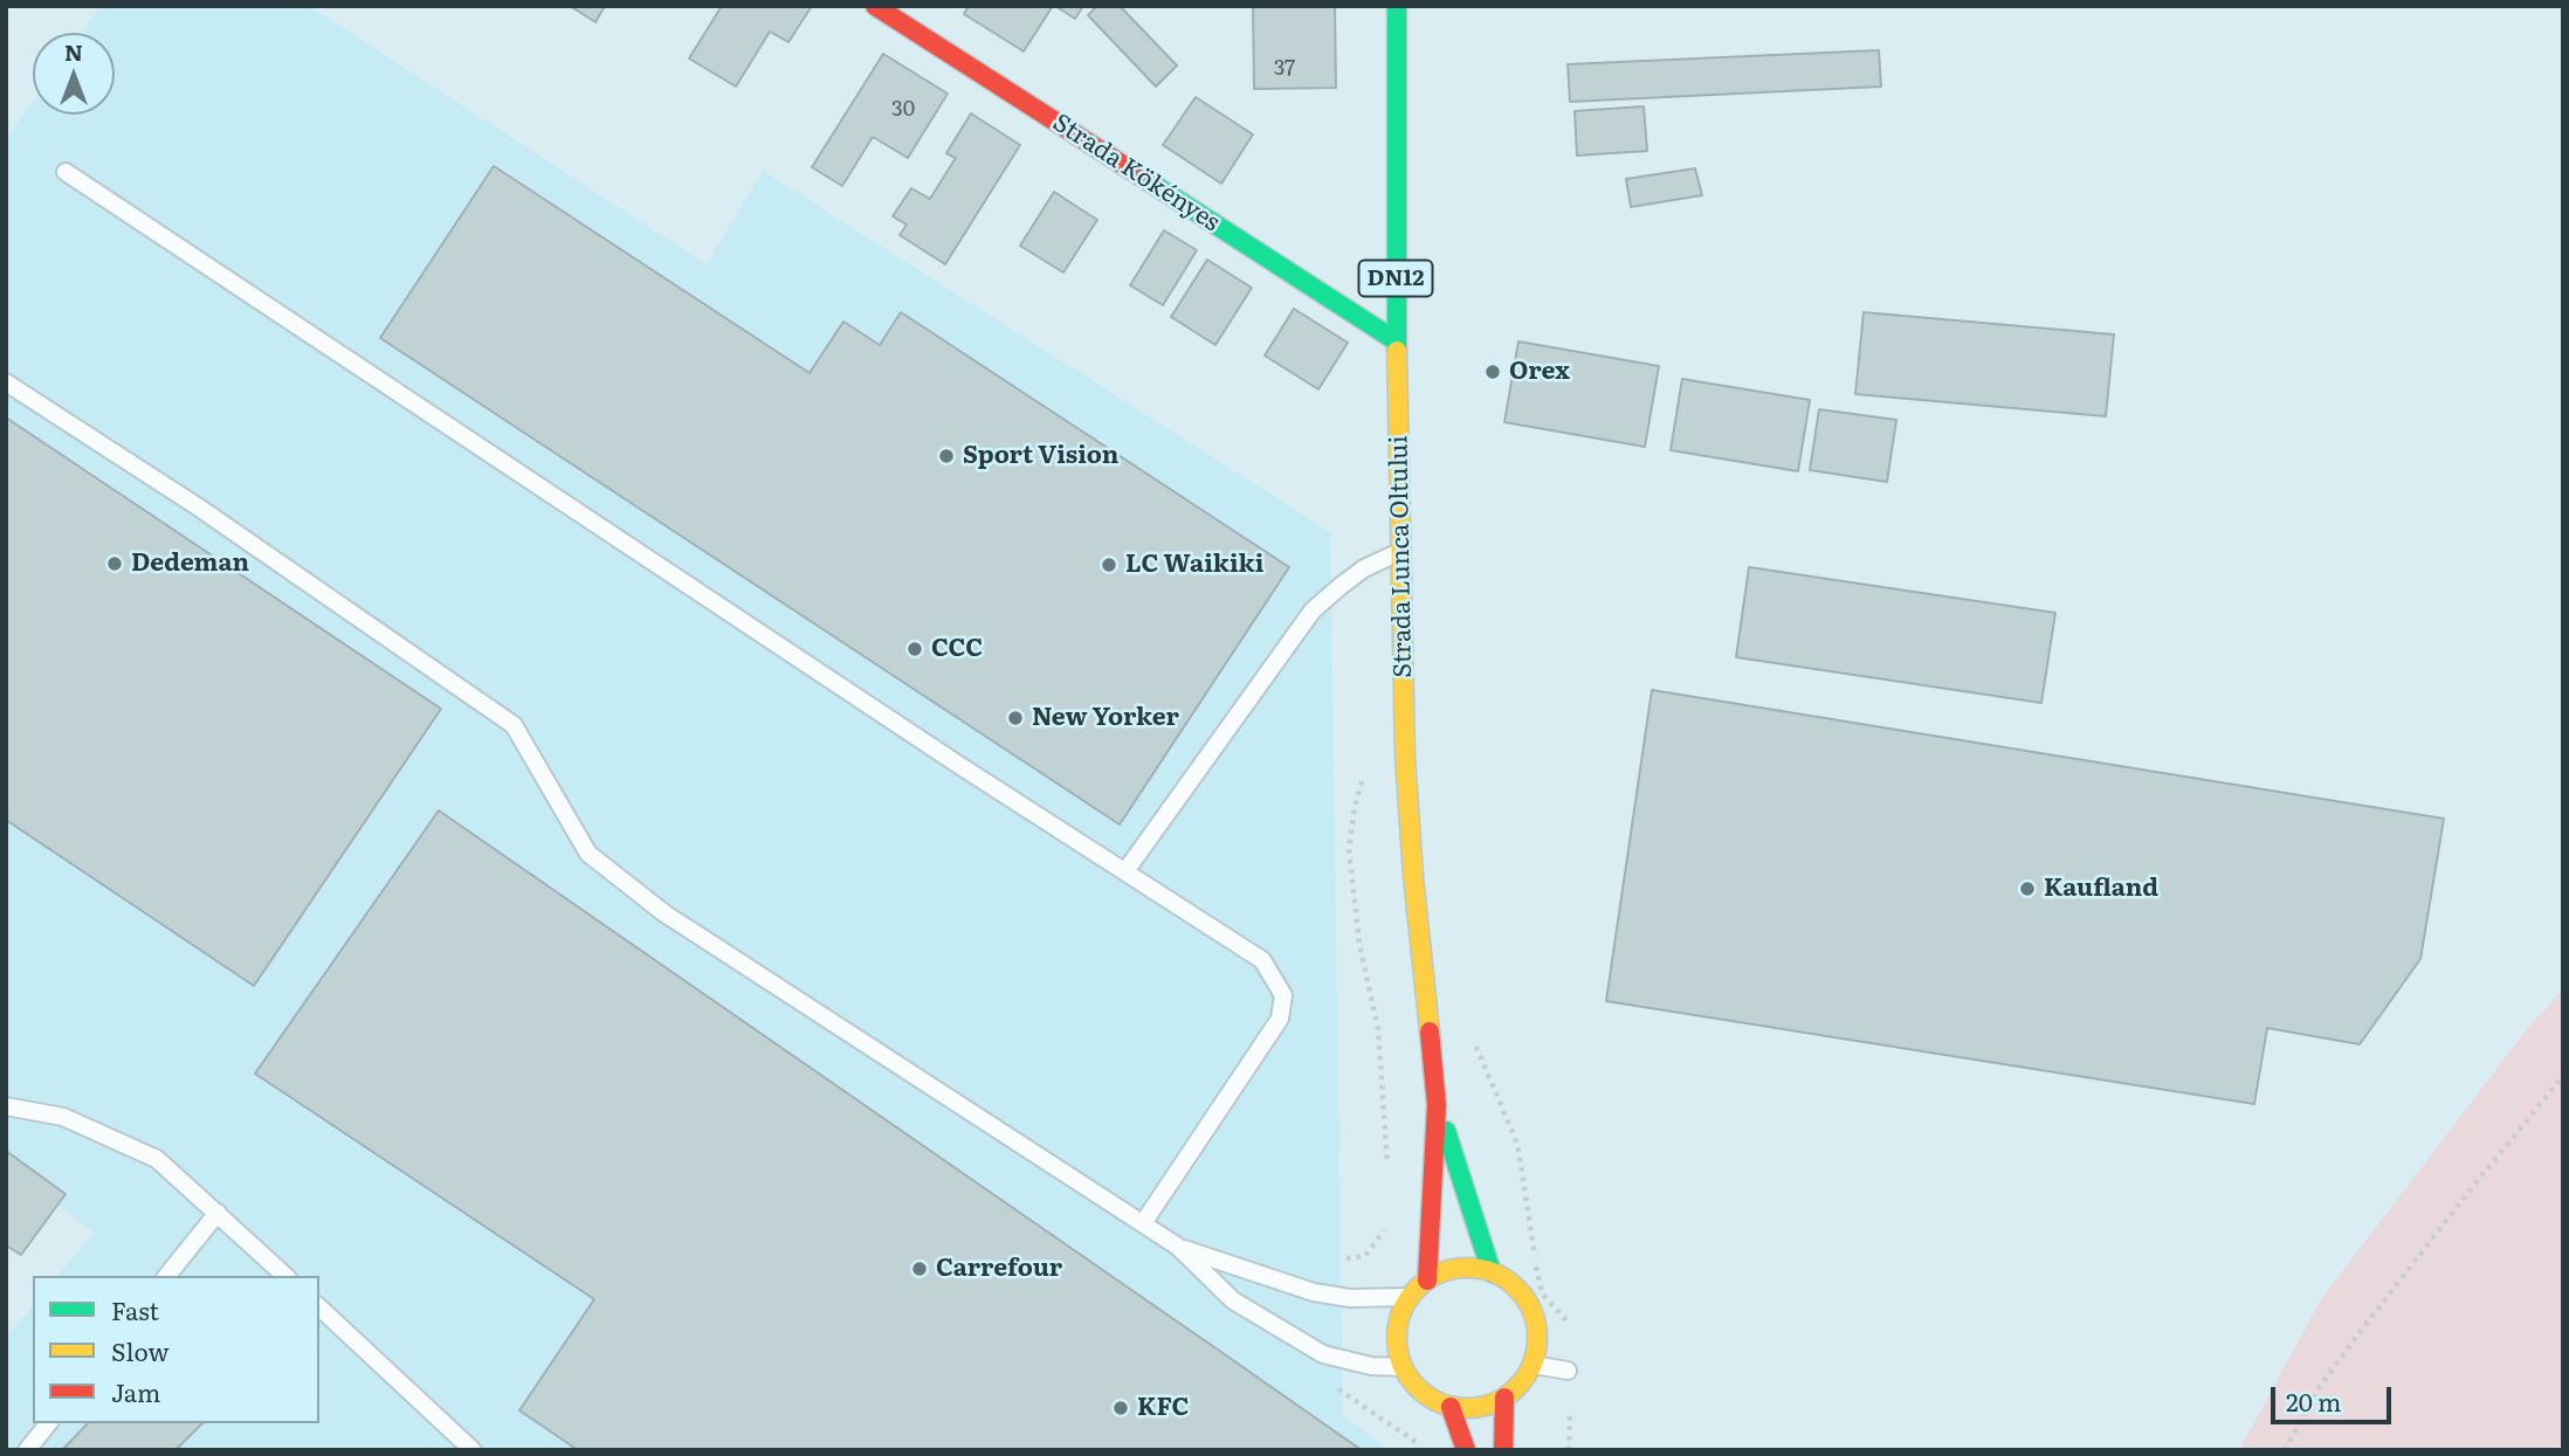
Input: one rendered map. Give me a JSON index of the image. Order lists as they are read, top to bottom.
{
  "streets": {
    "main road": ["Strada Kökényes", "DN12", "Strada Lunca Oltului"]
  },
  "crossings": [
    ["Strada Kökényes", "Strada Lunca Oltului"]
  ],
  "places": [
    "Orex",
    "Sport Vision",
    "Dedeman",
    "LC Waikiki",
    "CCC",
    "New Yorker",
    "Kaufland",
    "Carrefour",
    "KFC"
  ],
  "house_numbers": ["37", "30"],
  "legend": ["Fast", "Slow", "Jam"],
  "scale_bar": "20 m",
  "north": "top"
}
